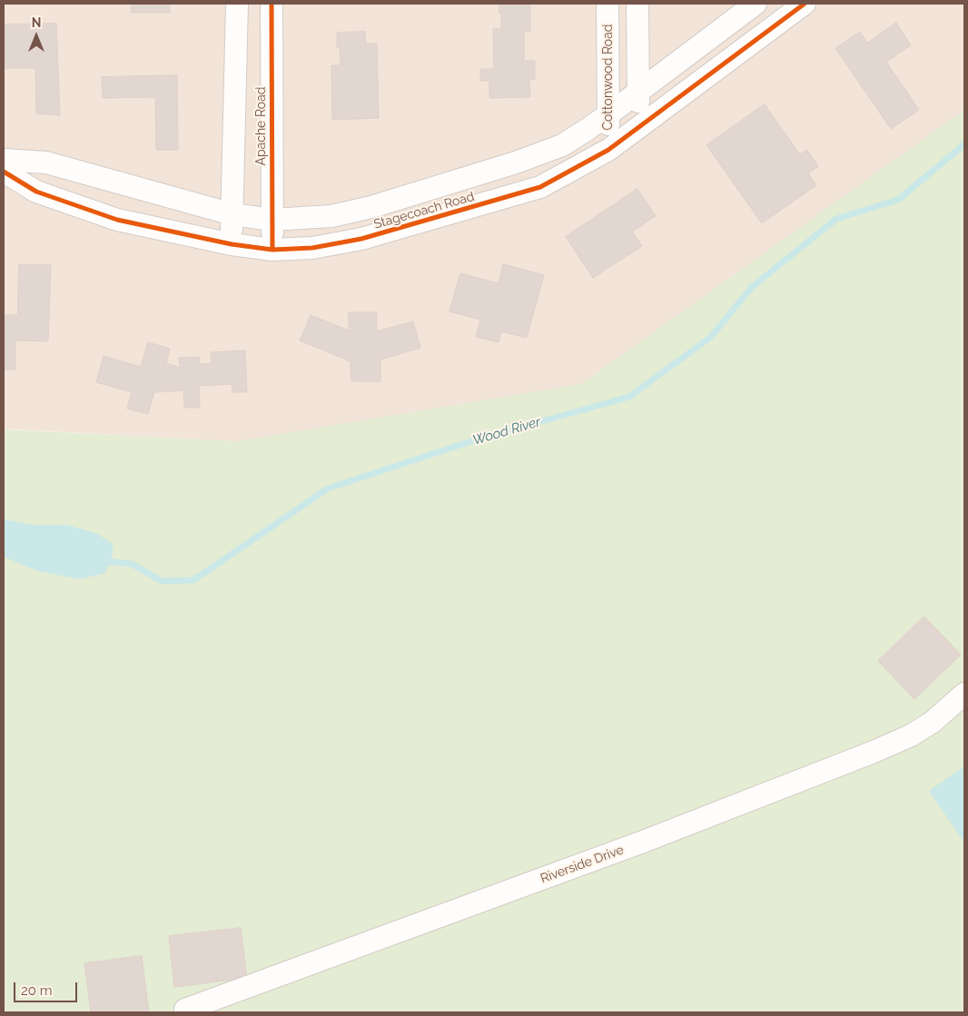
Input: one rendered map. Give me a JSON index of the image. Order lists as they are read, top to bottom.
{
  "streets": {
    "street": [
      "Cottonwood Road",
      "Apache Road",
      "Stagecoach Road",
      "Riverside Drive"
    ]
  },
  "crossings": [
    ["Cottonwood Road", "Stagecoach Road"],
    ["Apache Road", "Stagecoach Road"]
  ],
  "water": ["Wood River"],
  "scale_bar": "20 m",
  "north": "top"
}
